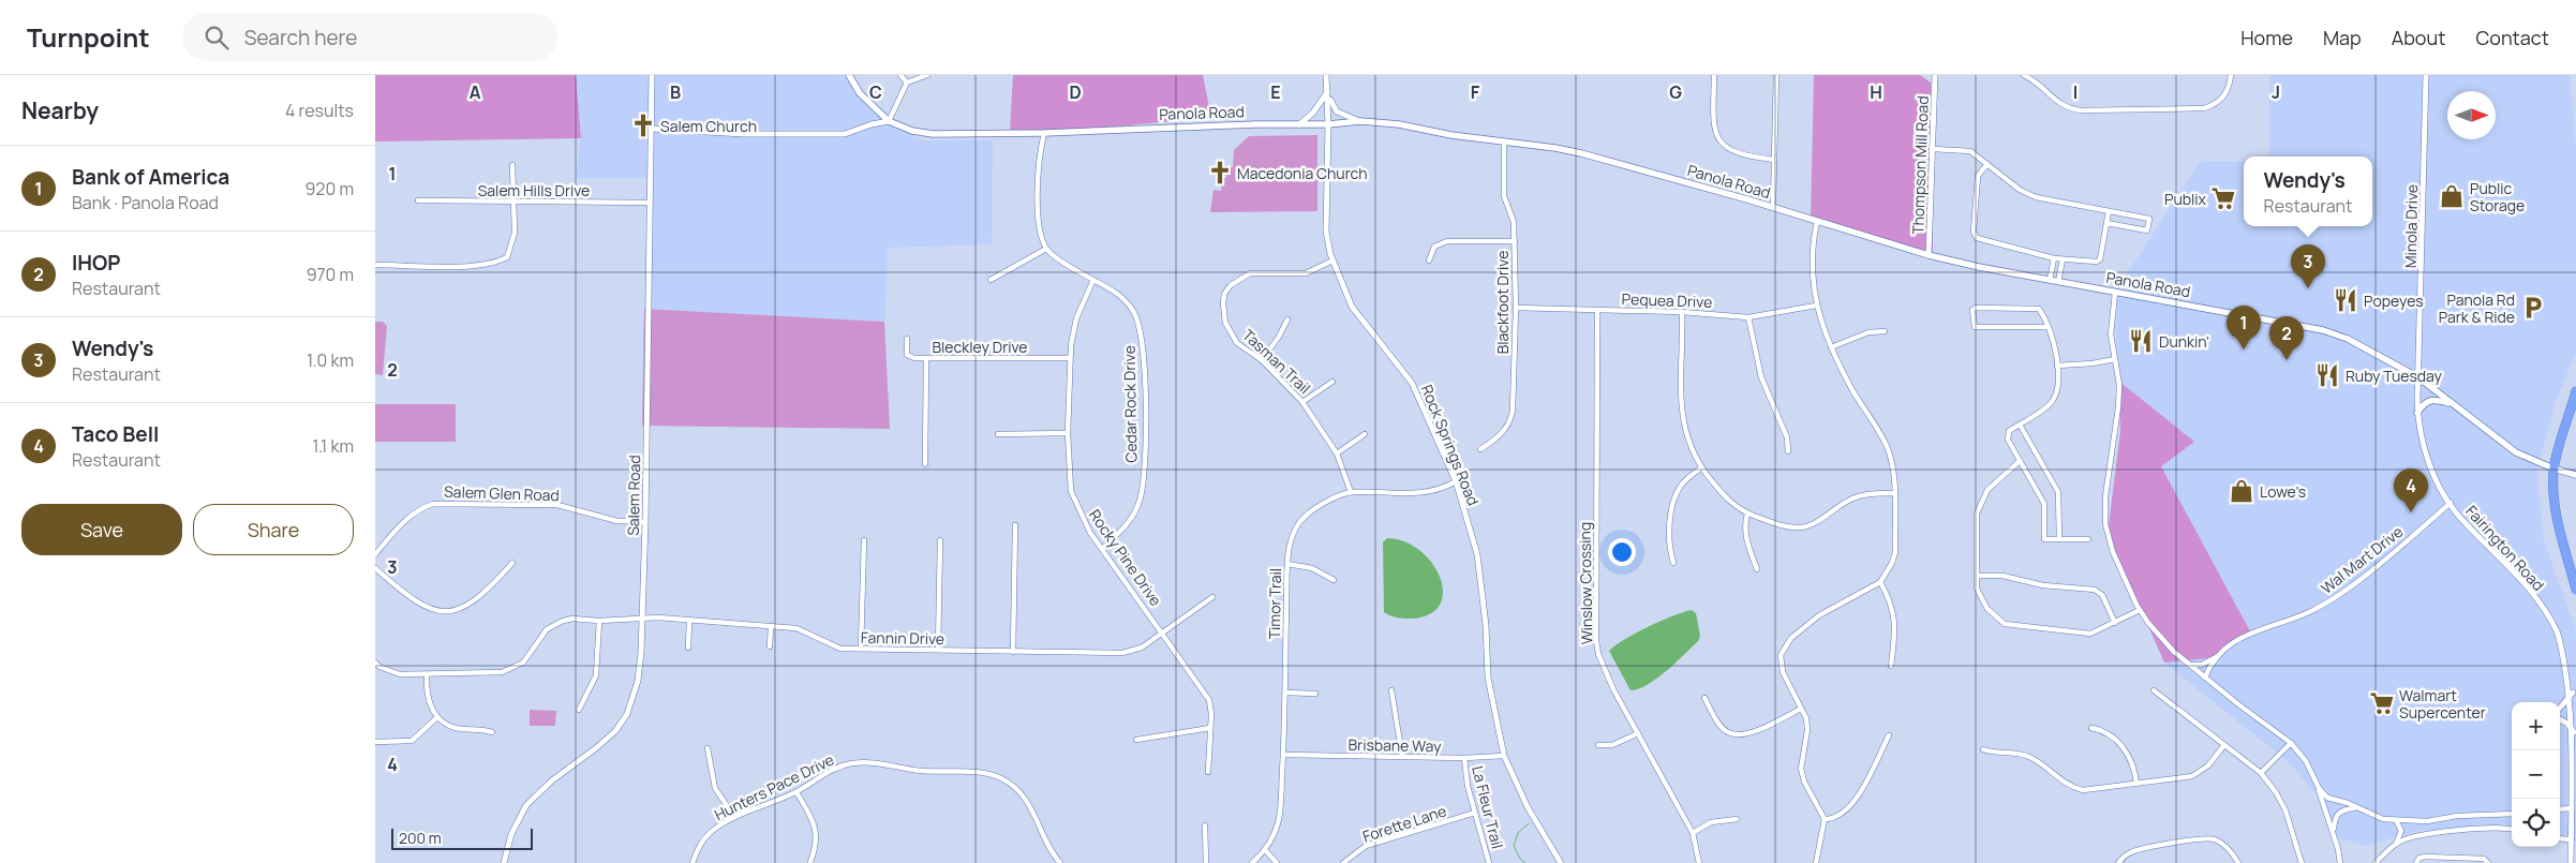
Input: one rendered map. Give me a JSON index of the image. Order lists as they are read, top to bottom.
{
  "streets": {
    "main road": ["Panola Road"],
    "street": [
      "Thompson Mill Road",
      "Salem Hills Drive",
      "Minola Drive",
      "Pequea Drive",
      "Blackfoot Drive",
      "Bleckley Drive",
      "Tasman Trail",
      "Cedar Rock Drive",
      "Rock Springs Road",
      "Salem Glen Road",
      "Salem Road",
      "Fairington Road",
      "Rocky Pine Drive",
      "Wal Mart Drive",
      "Winslow Crossing",
      "Timor Trail",
      "Fannin Drive",
      "Brisbane Way",
      "Hunters Pace Drive",
      "La Fleur Trail",
      "Forette Lane"
    ]
  },
  "crossings": [
    ["Panola Road", "Thompson Mill Road"],
    ["Panola Road", "Minola Drive"],
    ["Panola Road", "Blackfoot Drive"],
    ["Panola Road", "Rock Springs Road"],
    ["Panola Road", "Fairington Road"],
    ["Salem Hills Drive", "Salem Road"],
    ["Minola Drive", "Fairington Road"],
    ["Pequea Drive", "Blackfoot Drive"],
    ["Pequea Drive", "Winslow Crossing"],
    ["Bleckley Drive", "Rocky Pine Drive"],
    ["Tasman Trail", "Rock Springs Road"],
    ["Tasman Trail", "Timor Trail"],
    ["Cedar Rock Drive", "Rocky Pine Drive"],
    ["Rock Springs Road", "Timor Trail"],
    ["Rock Springs Road", "Brisbane Way"],
    ["Salem Glen Road", "Salem Road"],
    ["Salem Road", "Fannin Drive"],
    ["Fairington Road", "Wal Mart Drive"],
    ["Rocky Pine Drive", "Fannin Drive"],
    ["Timor Trail", "Brisbane Way"],
    ["Brisbane Way", "La Fleur Trail"],
    ["La Fleur Trail", "Forette Lane"]
  ],
  "places": {
    "church": ["Salem Church", "Macedonia Church"],
    "shop": ["Public Storage", "Lowe's"],
    "supermarket": ["Publix", "Walmart Supercenter"],
    "restaurant": ["Popeyes", "Dunkin'", "Ruby Tuesday"],
    "parking": ["Panola Rd Park & Ride"]
  },
  "scale_bar": "200 m",
  "north": "right",
  "page": {
    "header": "Turnpoint",
    "search": "Search here",
    "nav": [
      "Home",
      "Map",
      "About",
      "Contact"
    ],
    "heading": ["Nearby", "4 results"],
    "list": [
      {
        "mark": "1",
        "name": "Bank of America",
        "note": "Bank · Panola Road",
        "value": "920 m"
      },
      {
        "mark": "2",
        "name": "IHOP",
        "note": "Restaurant",
        "value": "970 m"
      },
      {
        "mark": "3",
        "name": "Wendy's",
        "note": "Restaurant",
        "value": "1.0 km"
      },
      {
        "mark": "4",
        "name": "Taco Bell",
        "note": "Restaurant",
        "value": "1.1 km"
      }
    ],
    "popup": ["Wendy's", "Restaurant"],
    "pins": [
      "3",
      "1",
      "2",
      "4"
    ],
    "buttons": ["Save", "Share"],
    "map_buttons": ["+", "−"],
    "scale": "200 m"
  },
  "grid": {
    "columns": [
      "A",
      "B",
      "C",
      "D",
      "E",
      "F",
      "G",
      "H",
      "I",
      "J"
    ],
    "rows": [
      "1",
      "2",
      "3",
      "4"
    ]
  }
}
